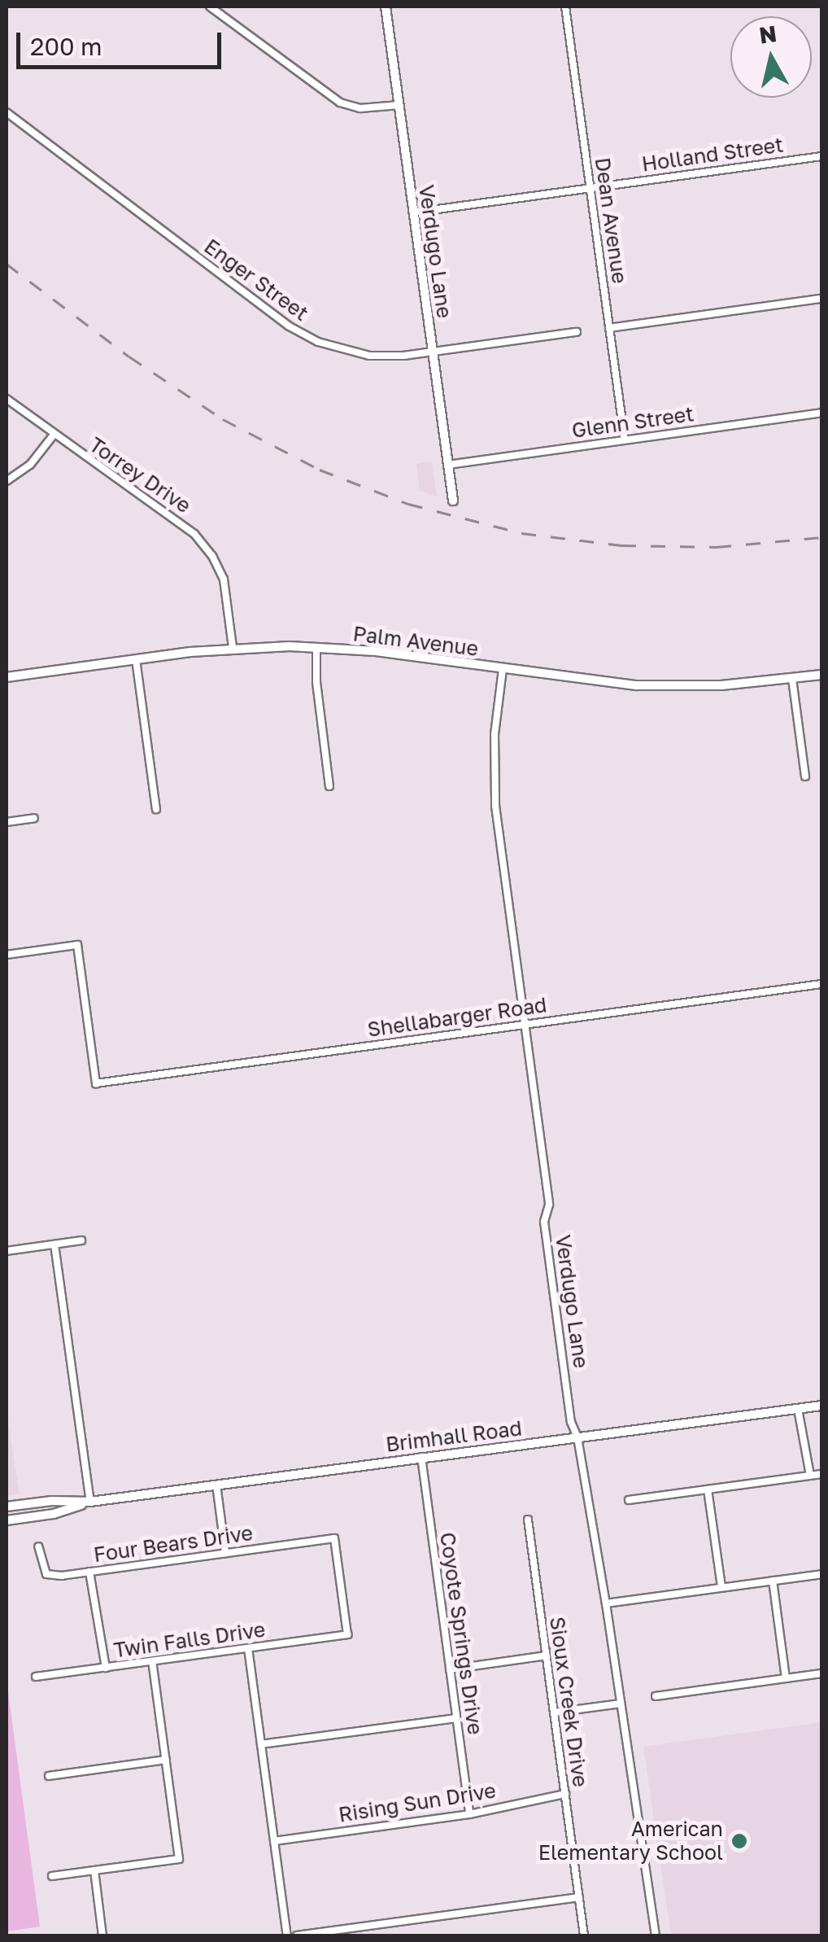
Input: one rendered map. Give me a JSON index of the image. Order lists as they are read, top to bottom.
{
  "streets": {
    "street": [
      "Holland Street",
      "Dean Avenue",
      "Verdugo Lane",
      "Enger Street",
      "Glenn Street",
      "Torrey Drive",
      "Palm Avenue",
      "Shellabarger Road",
      "Brimhall Road",
      "Four Bears Drive",
      "Coyote Springs Drive",
      "Twin Falls Drive",
      "Sioux Creek Drive",
      "Rising Sun Drive"
    ]
  },
  "crossings": [
    ["Holland Street", "Dean Avenue"],
    ["Holland Street", "Verdugo Lane"],
    ["Dean Avenue", "Glenn Street"],
    ["Verdugo Lane", "Enger Street"],
    ["Verdugo Lane", "Glenn Street"],
    ["Verdugo Lane", "Palm Avenue"],
    ["Verdugo Lane", "Shellabarger Road"],
    ["Verdugo Lane", "Brimhall Road"],
    ["Torrey Drive", "Palm Avenue"],
    ["Brimhall Road", "Coyote Springs Drive"],
    ["Four Bears Drive", "Twin Falls Drive"],
    ["Coyote Springs Drive", "Rising Sun Drive"],
    ["Sioux Creek Drive", "Rising Sun Drive"]
  ],
  "places": ["American Elementary School"],
  "scale_bar": "200 m",
  "north": "top"
}
